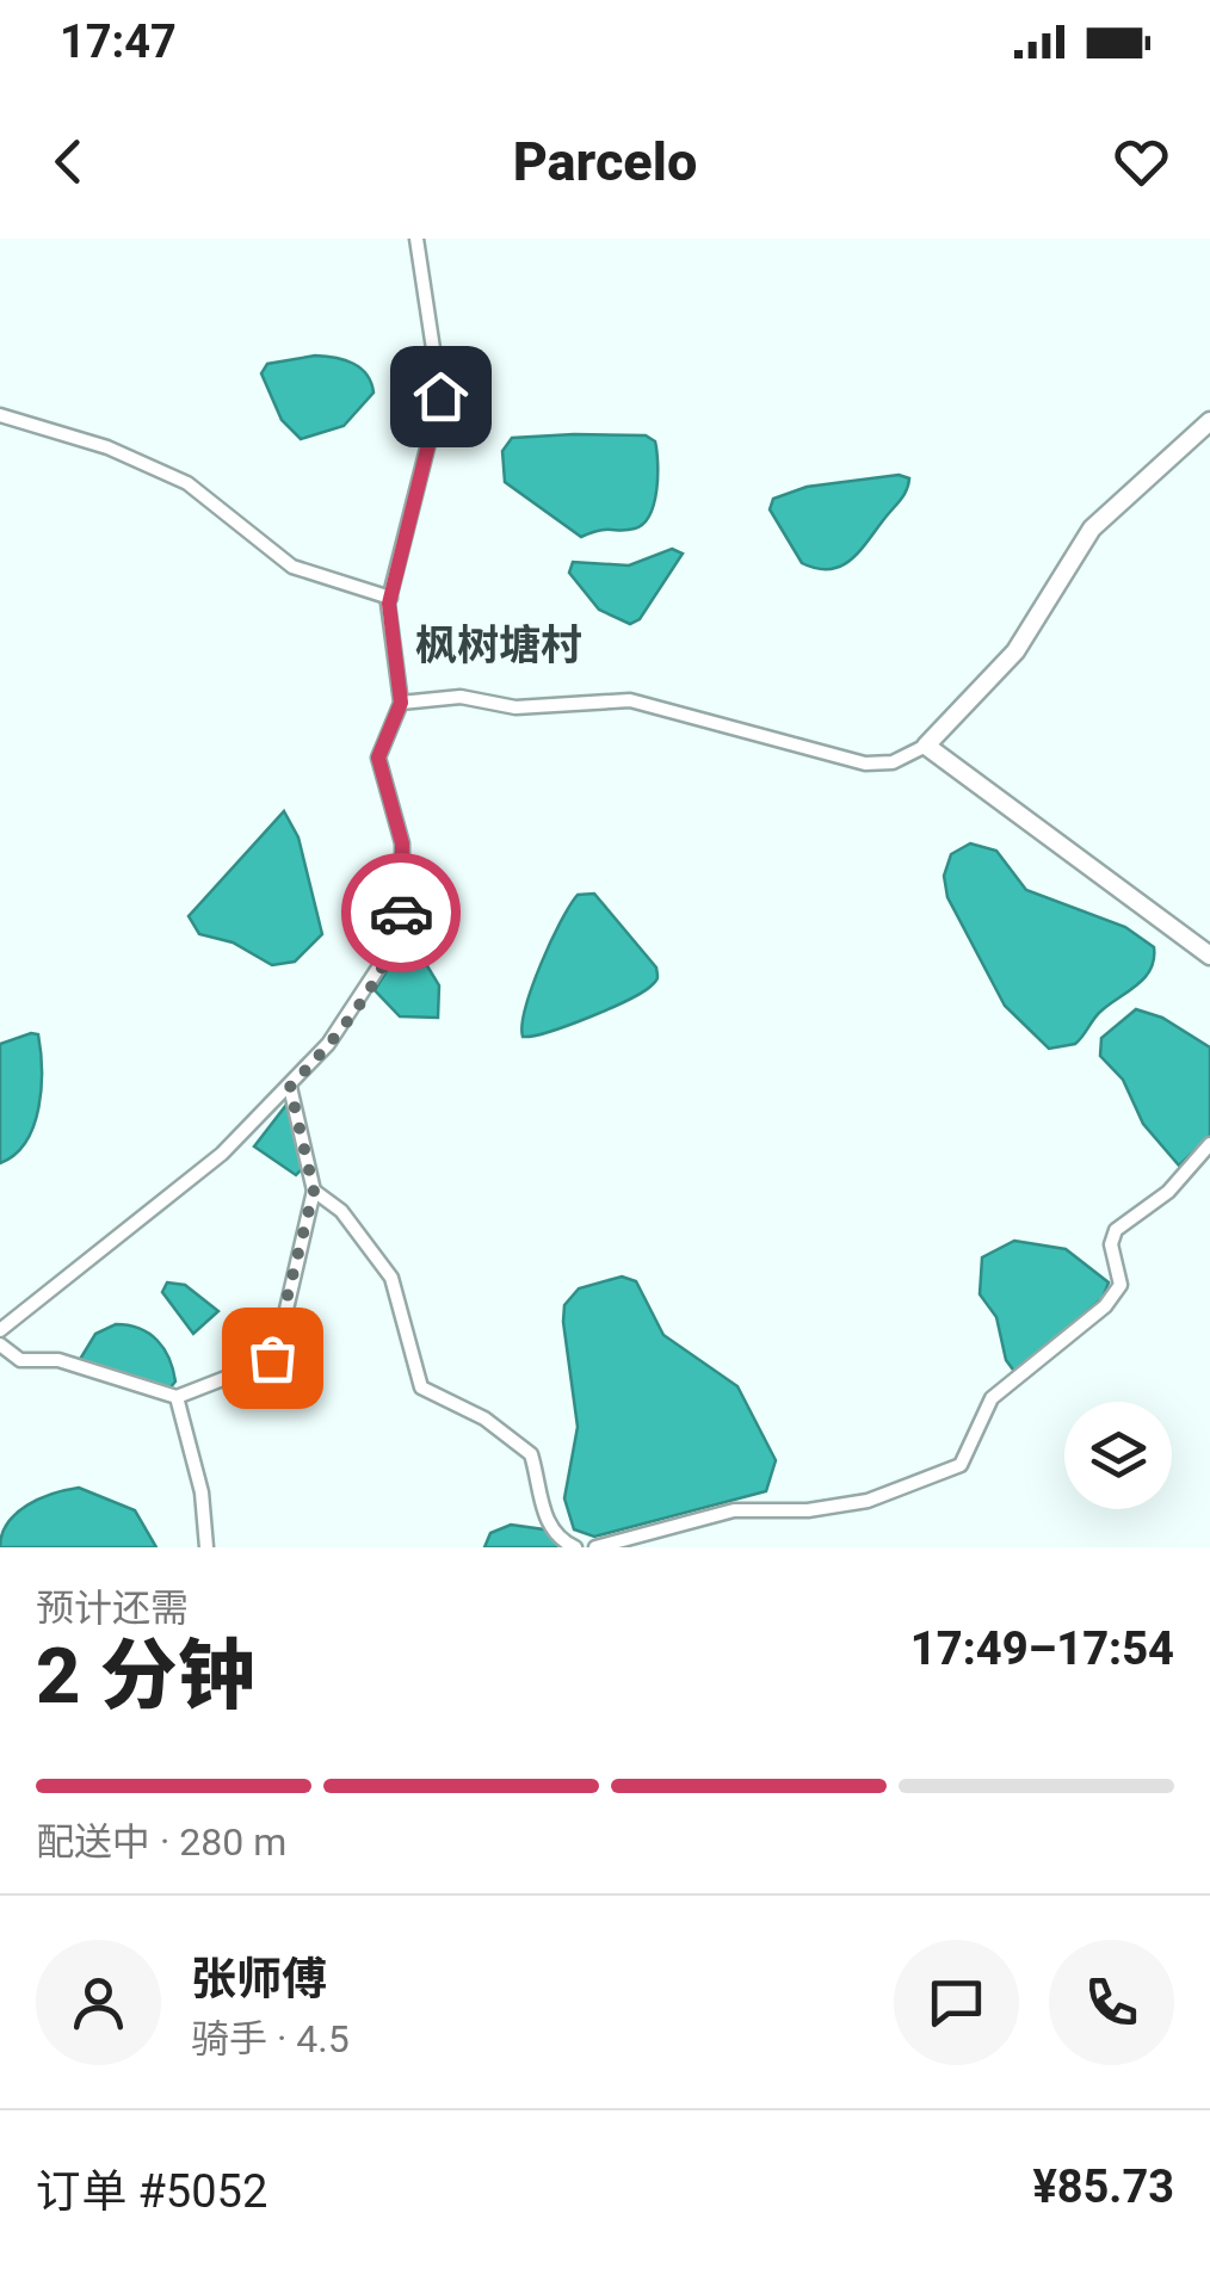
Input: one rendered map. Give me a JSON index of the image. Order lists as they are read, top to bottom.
{
  "districts": ["枫树塘村"],
  "page": {
    "status": "17:47",
    "header": "Parcelo",
    "heading": ["2 分钟", "预计还需", "17:49–17:54"],
    "panel": [
      "张师傅",
      "骑手 · 4.5",
      "订单 #5052",
      "¥85.73"
    ],
    "bar": "配送中 · 280 m"
  }
}
